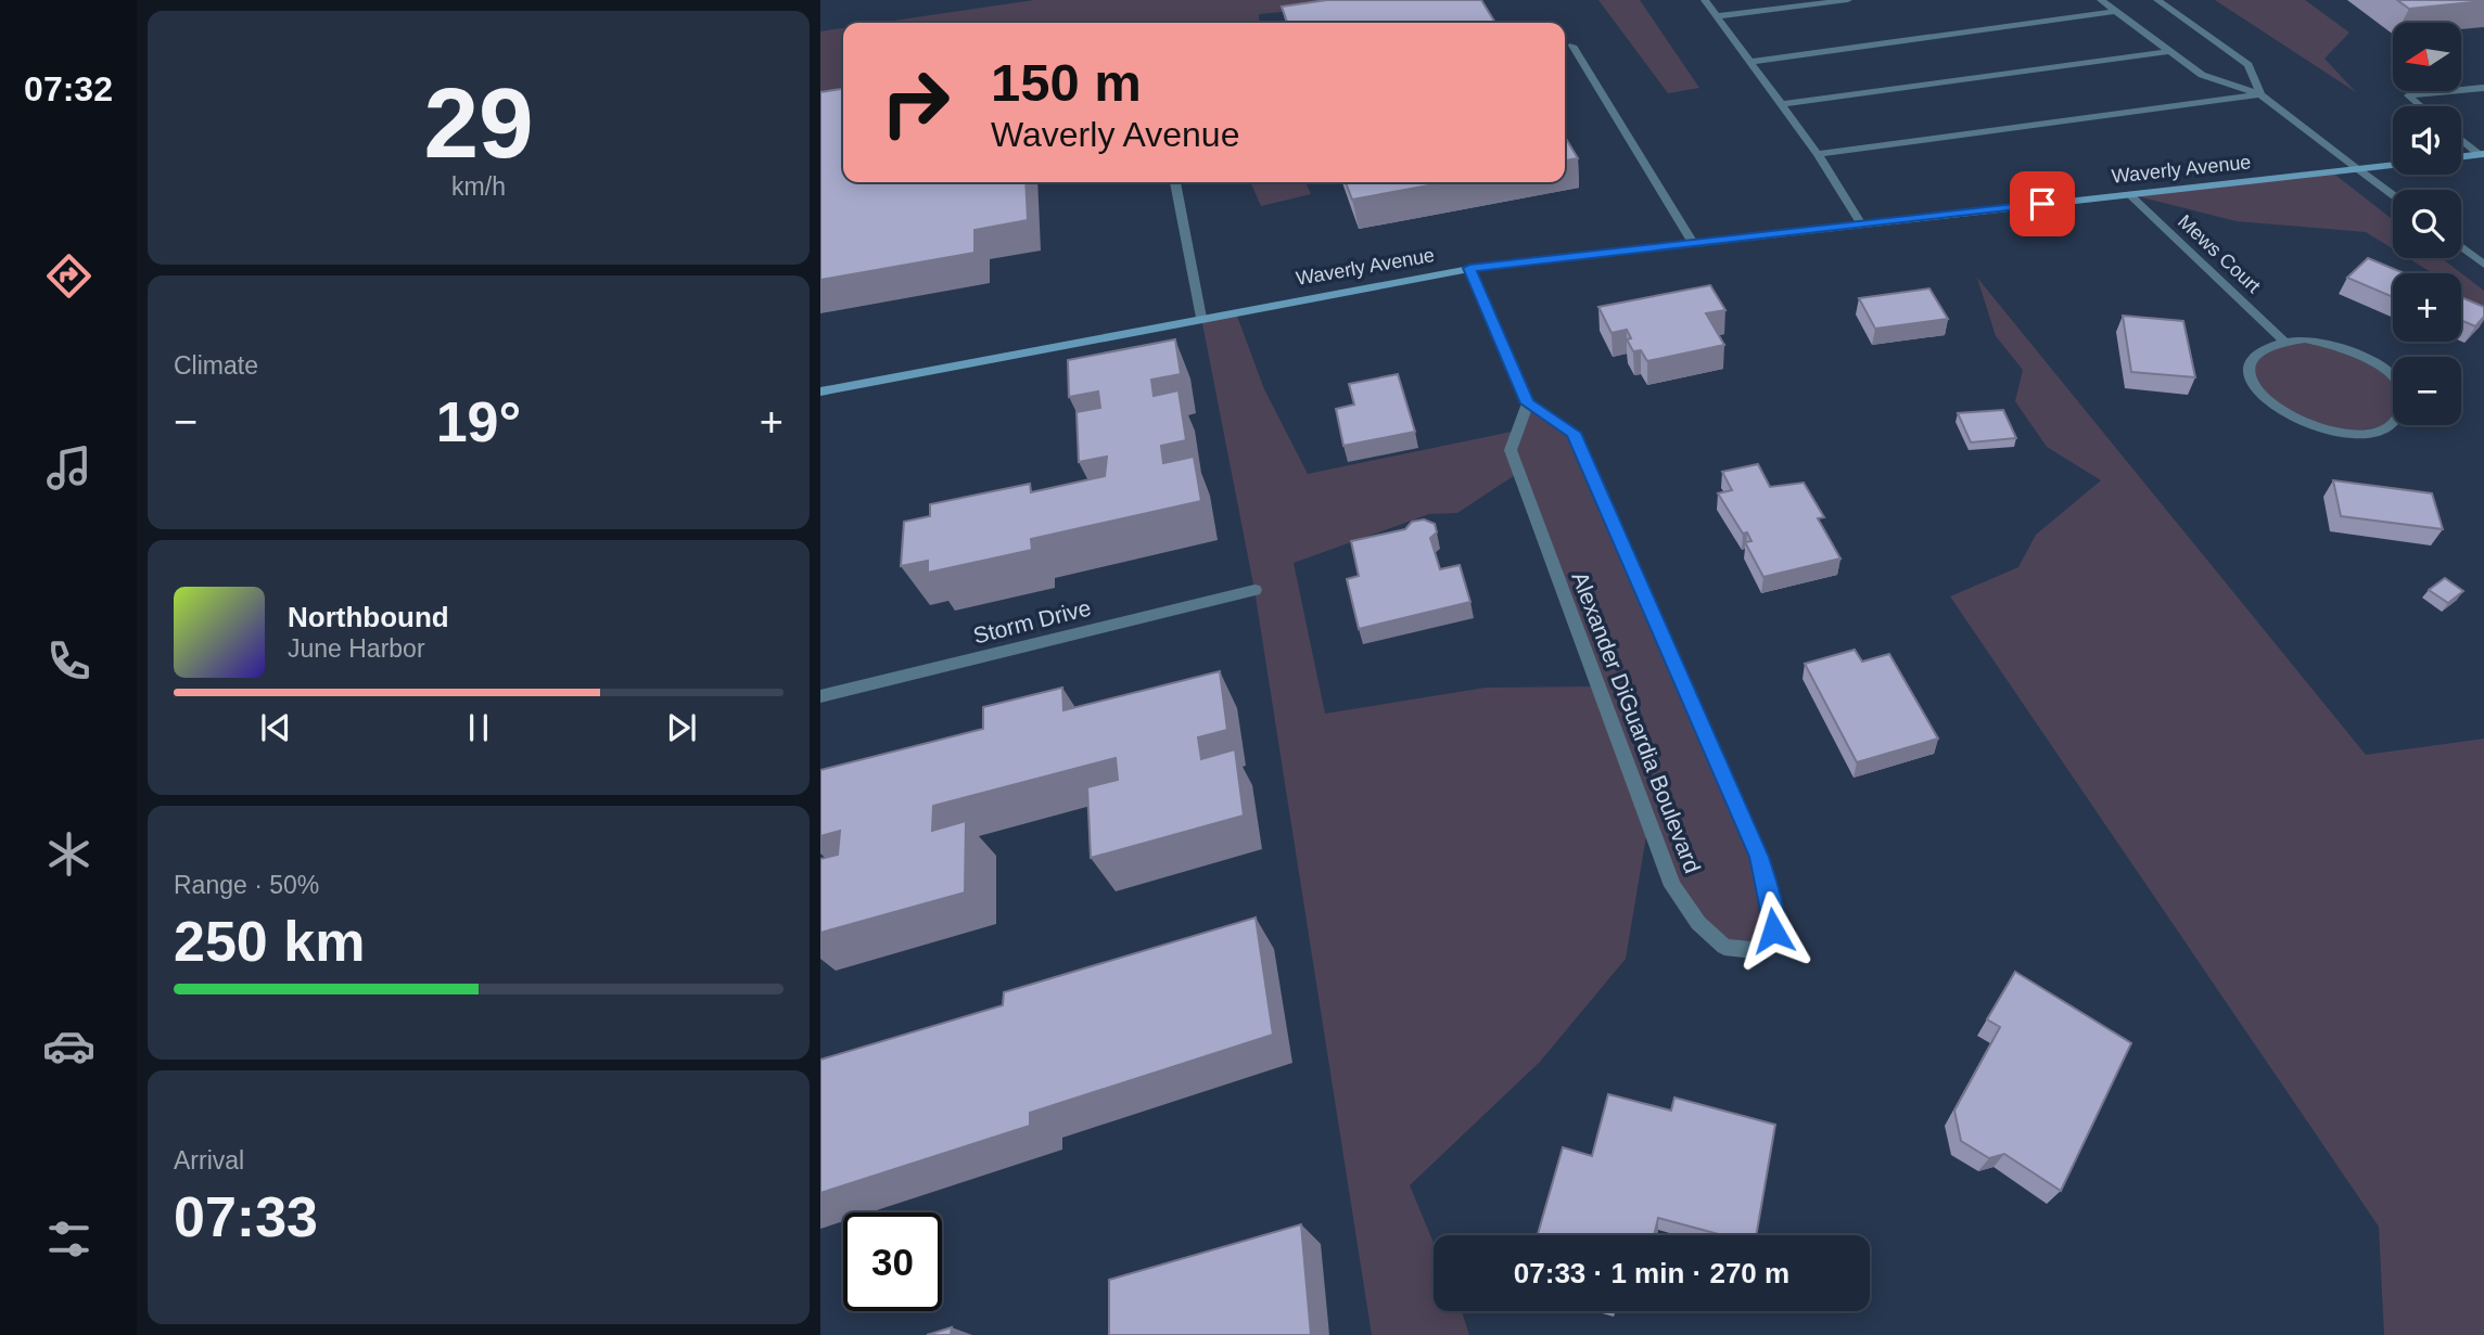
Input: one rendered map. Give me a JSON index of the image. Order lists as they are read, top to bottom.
{
  "streets": {
    "street": [
      "Waverly Avenue",
      "Mews Court",
      "Storm Drive",
      "Alexander DiGuardia Boulevard"
    ]
  },
  "crossings": [
    ["Waverly Avenue", "Mews Court"]
  ],
  "north": "left",
  "page": {
    "tabs": "07:32",
    "tile": [
      ["29", "km/h"],
      "Climate",
      ["Range · 50%", "250 km"],
      ["Arrival", "07:33"]
    ],
    "map_buttons": ["+", "−"],
    "turn": ["150 m", "Waverly Avenue"],
    "heat": ["−", "19°", "+"],
    "song": ["Northbound", "June Harbor"],
    "limit": "30",
    "trip": "07:33 · 1 min · 270 m"
  }
}
